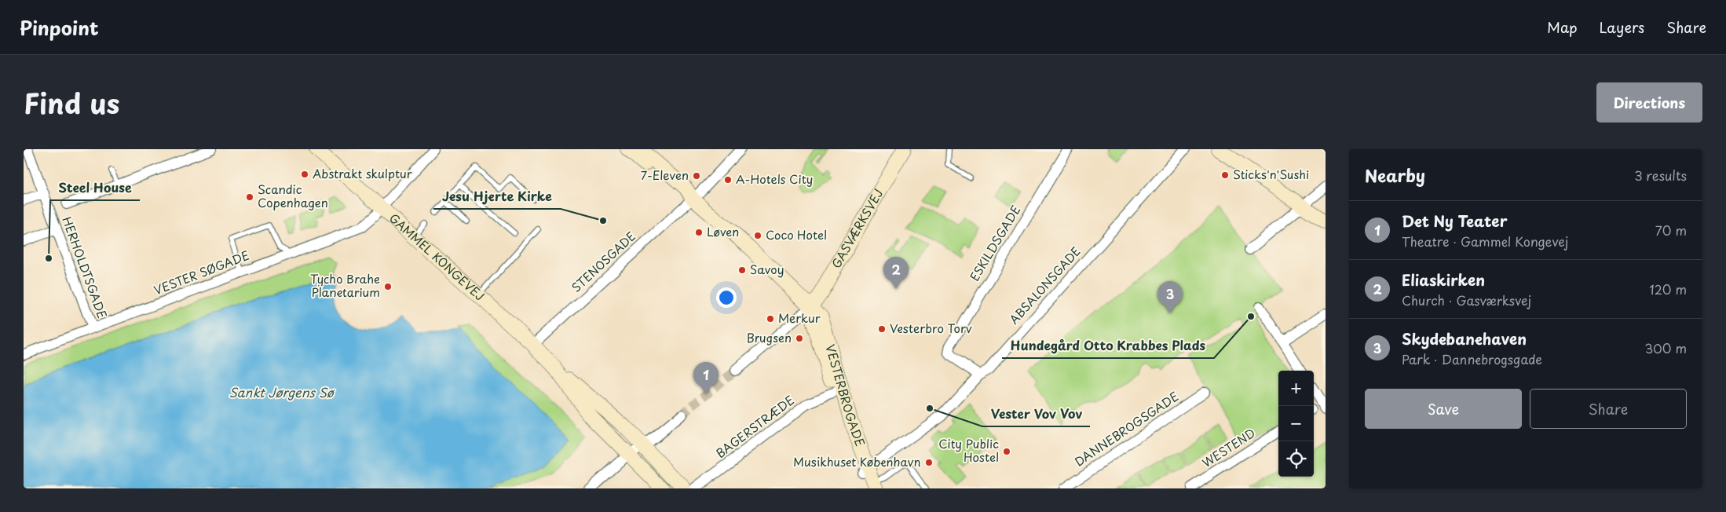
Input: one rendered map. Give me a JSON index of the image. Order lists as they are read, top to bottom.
{
  "streets": {
    "street": [
      "GASVÆRKSVEJ",
      "ESKILDSGADE",
      "GAMMEL KONGEVEJ",
      "STENOSGADE",
      "HERHOLDTSGADE",
      "VESTER SØGADE",
      "ABSALONSGADE",
      "VESTERBROGADE",
      "BAGERSTRÆDE",
      "DANNEBROGSGADE",
      "WESTEND"
    ]
  },
  "crossings": [
    ["GASVÆRKSVEJ", "VESTERBROGADE"],
    ["ESKILDSGADE", "ABSALONSGADE"],
    ["GAMMEL KONGEVEJ", "STENOSGADE"],
    ["GAMMEL KONGEVEJ", "VESTER SØGADE"],
    ["HERHOLDTSGADE", "VESTER SØGADE"],
    ["ABSALONSGADE", "VESTERBROGADE"],
    ["VESTERBROGADE", "BAGERSTRÆDE"]
  ],
  "water": ["Sankt Jørgens Sø"],
  "places": [
    "Abstrakt skulptur",
    "Sticks'n'Sushi",
    "7-Eleven",
    "A-Hotels City",
    "Scandic Copenhagen",
    "Jesu Hjerte Kirke",
    "Løven",
    "Coco Hotel",
    "Steel House",
    "Savoy",
    "Tycho Brahe Planetarium",
    "Hundegård Otto Krabbes Plads",
    "Merkur",
    "Vesterbro Torv",
    "Brugsen",
    "Vester Vov Vov",
    "City Public Hostel",
    "Musikhuset København"
  ],
  "page": {
    "header": "Pinpoint",
    "nav": ["Map", "Layers", "Share"],
    "title": "Find us",
    "buttons": [
      "Directions",
      ["Save", "Share"]
    ],
    "heading": ["Nearby", "3 results"],
    "list": [
      {
        "mark": "1",
        "name": "Det Ny Teater",
        "note": "Theatre · Gammel Kongevej",
        "value": "70 m"
      },
      {
        "mark": "2",
        "name": "Eliaskirken",
        "note": "Church · Gasværksvej",
        "value": "120 m"
      },
      {
        "mark": "3",
        "name": "Skydebanehaven",
        "note": "Park · Dannebrogsgade",
        "value": "300 m"
      }
    ],
    "pins": ["2", "3", "1"],
    "map_buttons": ["+", "−"]
  }
}
